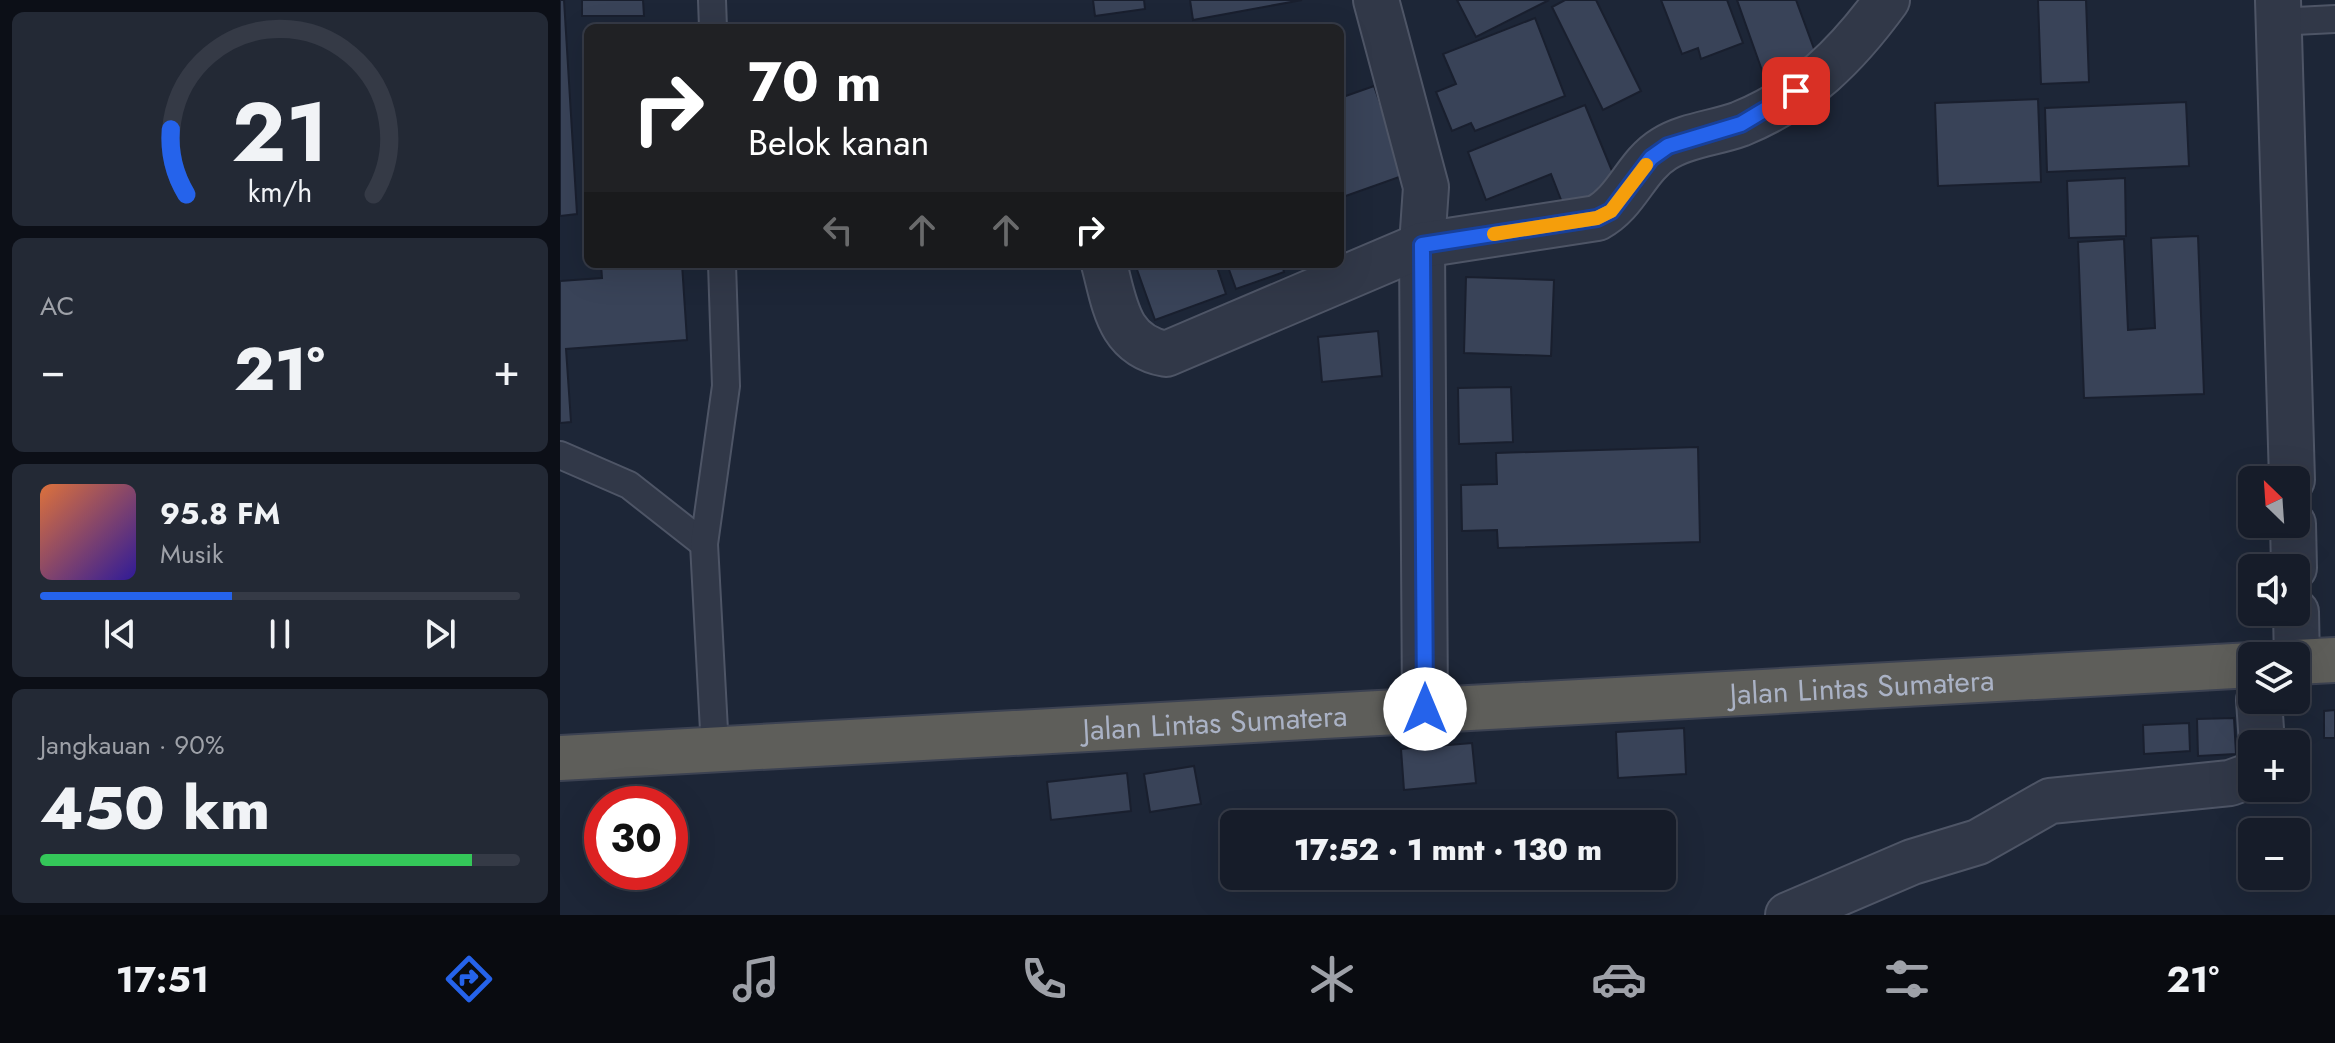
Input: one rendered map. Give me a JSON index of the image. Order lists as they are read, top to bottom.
{
  "streets": {
    "highway": ["Jalan Lintas Sumatera"]
  },
  "north": "top left",
  "page": {
    "turn": ["70 m", "Belok kanan"],
    "tile": [
      "AC",
      ["Jangkauan · 90%", "450 km"]
    ],
    "heat": ["−", "21°", "+"],
    "map_buttons": ["+", "−"],
    "song": ["95.8 FM", "Musik"],
    "limit": "30",
    "trip": "17:52 · 1 mnt · 130 m",
    "tabs": ["17:51", "21°"],
    "gauge": ["21", "km/h"]
  }
}
